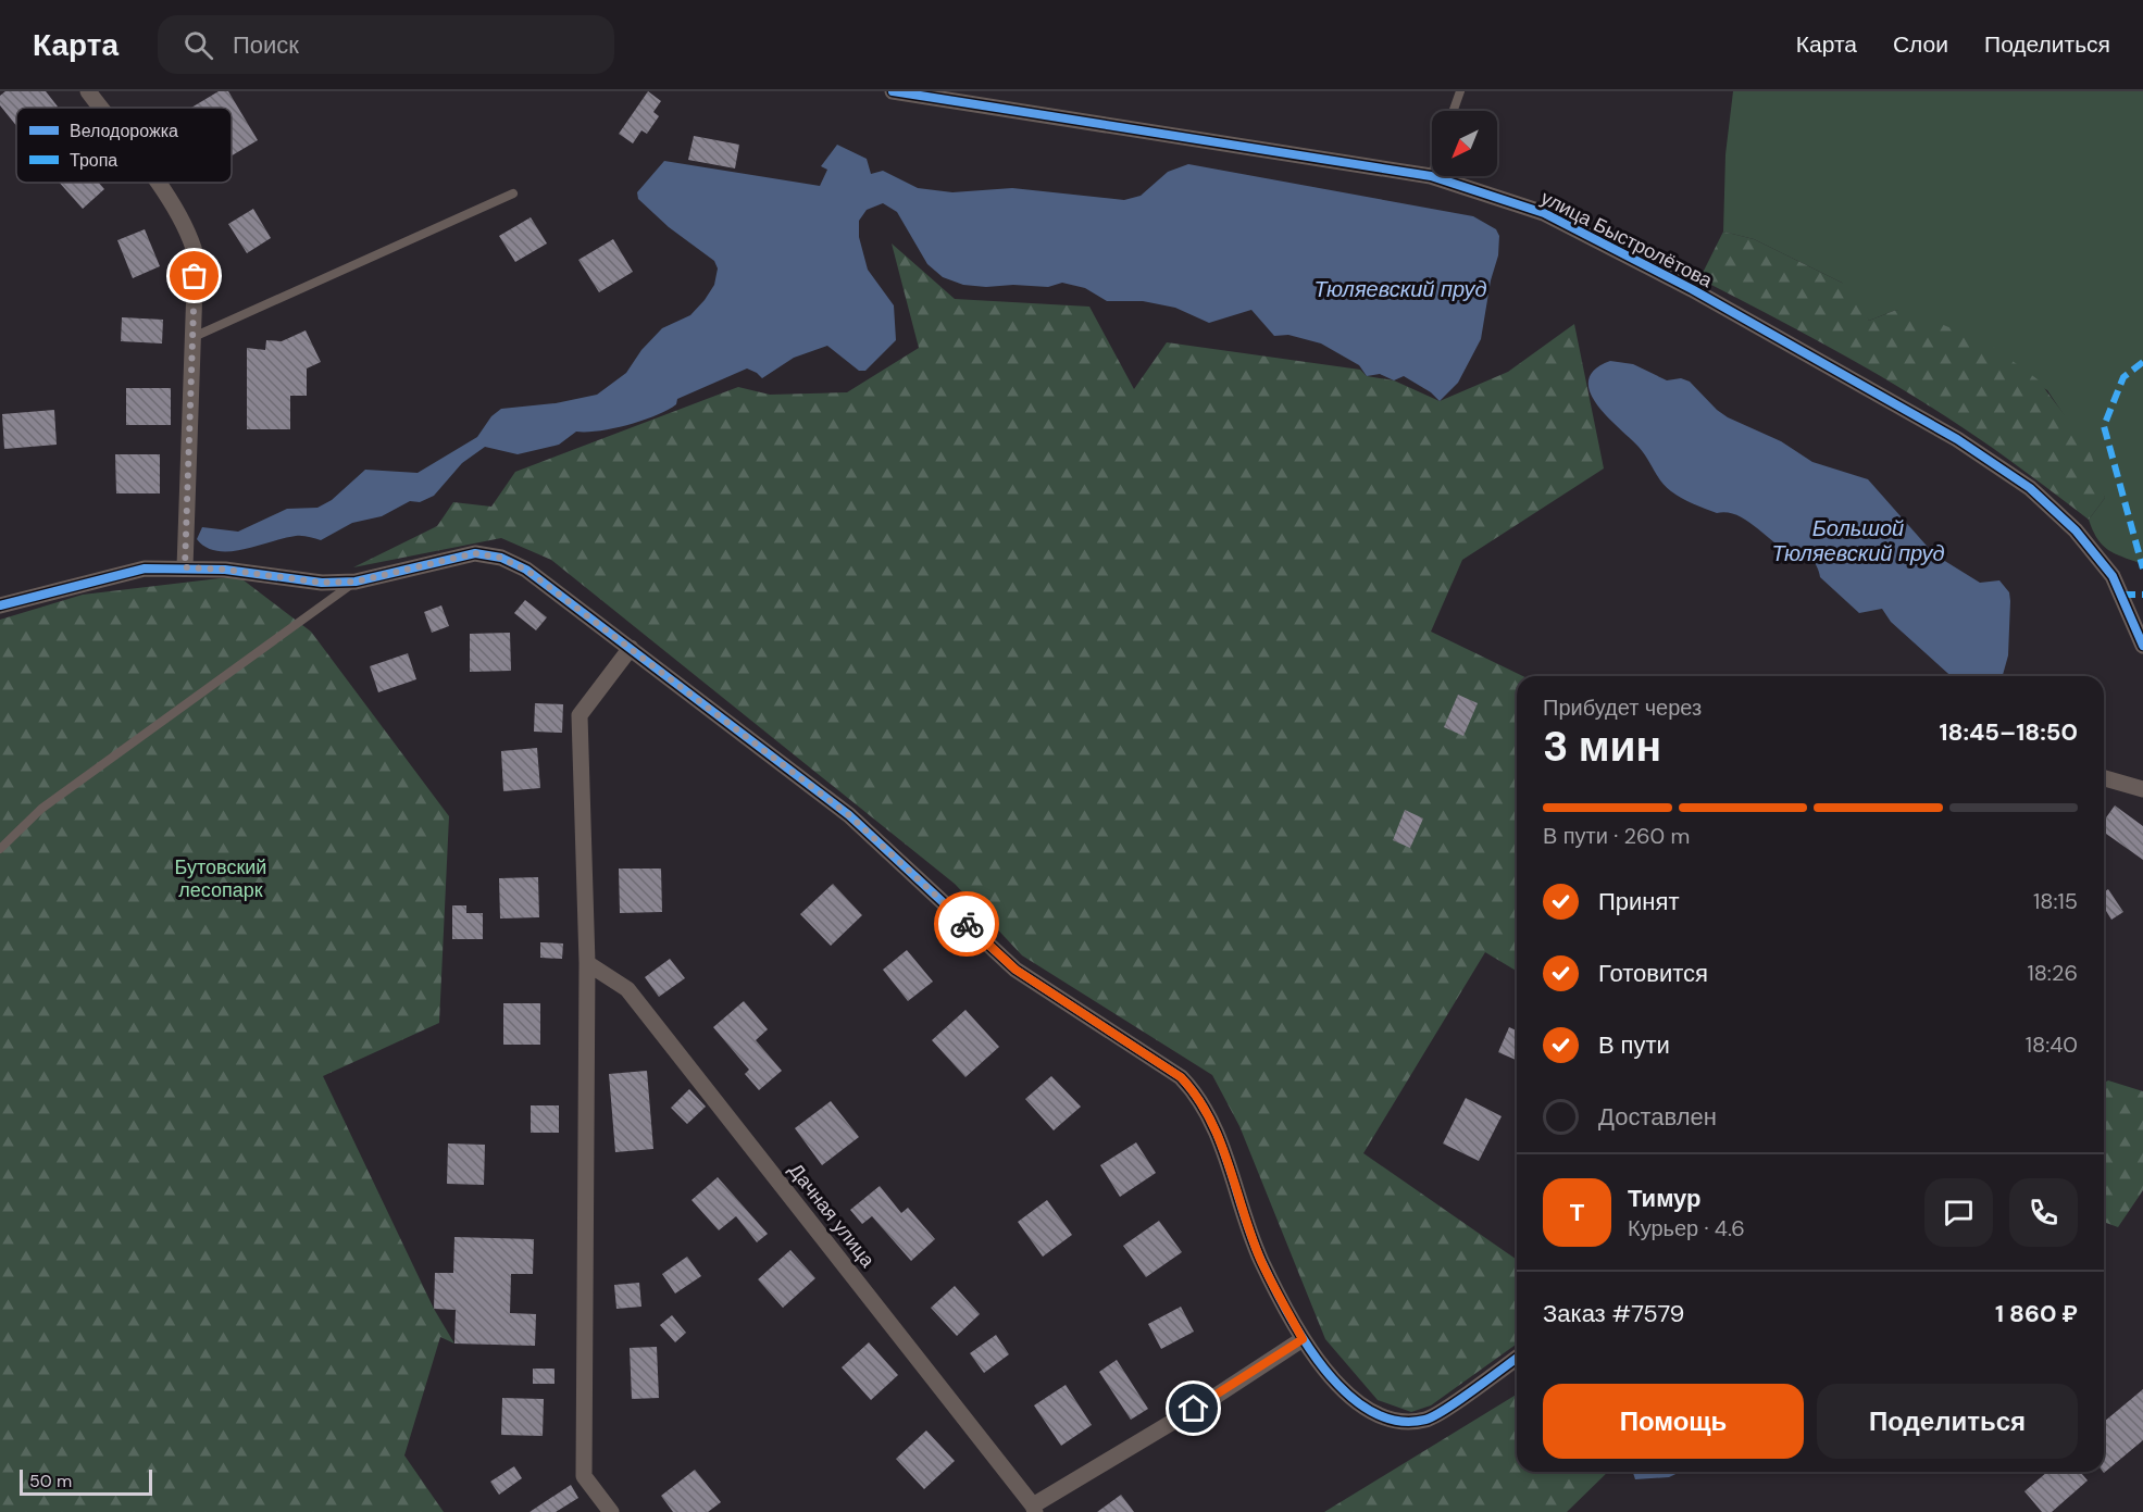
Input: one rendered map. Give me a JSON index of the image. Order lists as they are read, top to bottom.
{
  "streets": {
    "street": ["улица Быстролётова", "Дачная улица"]
  },
  "water": ["Тюляевский пруд", "Большой Тюляевский пруд"],
  "parks": ["Бутовский лесопарк"],
  "legend": ["Велодорожка", "Тропа"],
  "scale_bar": "50 m",
  "north": "bottom left",
  "page": {
    "header": "Карта",
    "search": "Поиск",
    "nav": ["Карта", "Слои", "Поделиться"],
    "heading": ["3 мин", "Прибудет через", "18:45–18:50"],
    "panel": [
      "Тимур",
      "Курьер · 4.6",
      "Заказ #7579",
      "1 860 ₽"
    ],
    "bar": "В пути · 260 m",
    "list": [
      ["Принят", "18:15"],
      ["Готовится", "18:26"],
      ["В пути", "18:40"],
      "Доставлен"
    ],
    "round": "Т",
    "buttons": ["Помощь", "Поделиться"],
    "scale": "50 m"
  }
}
